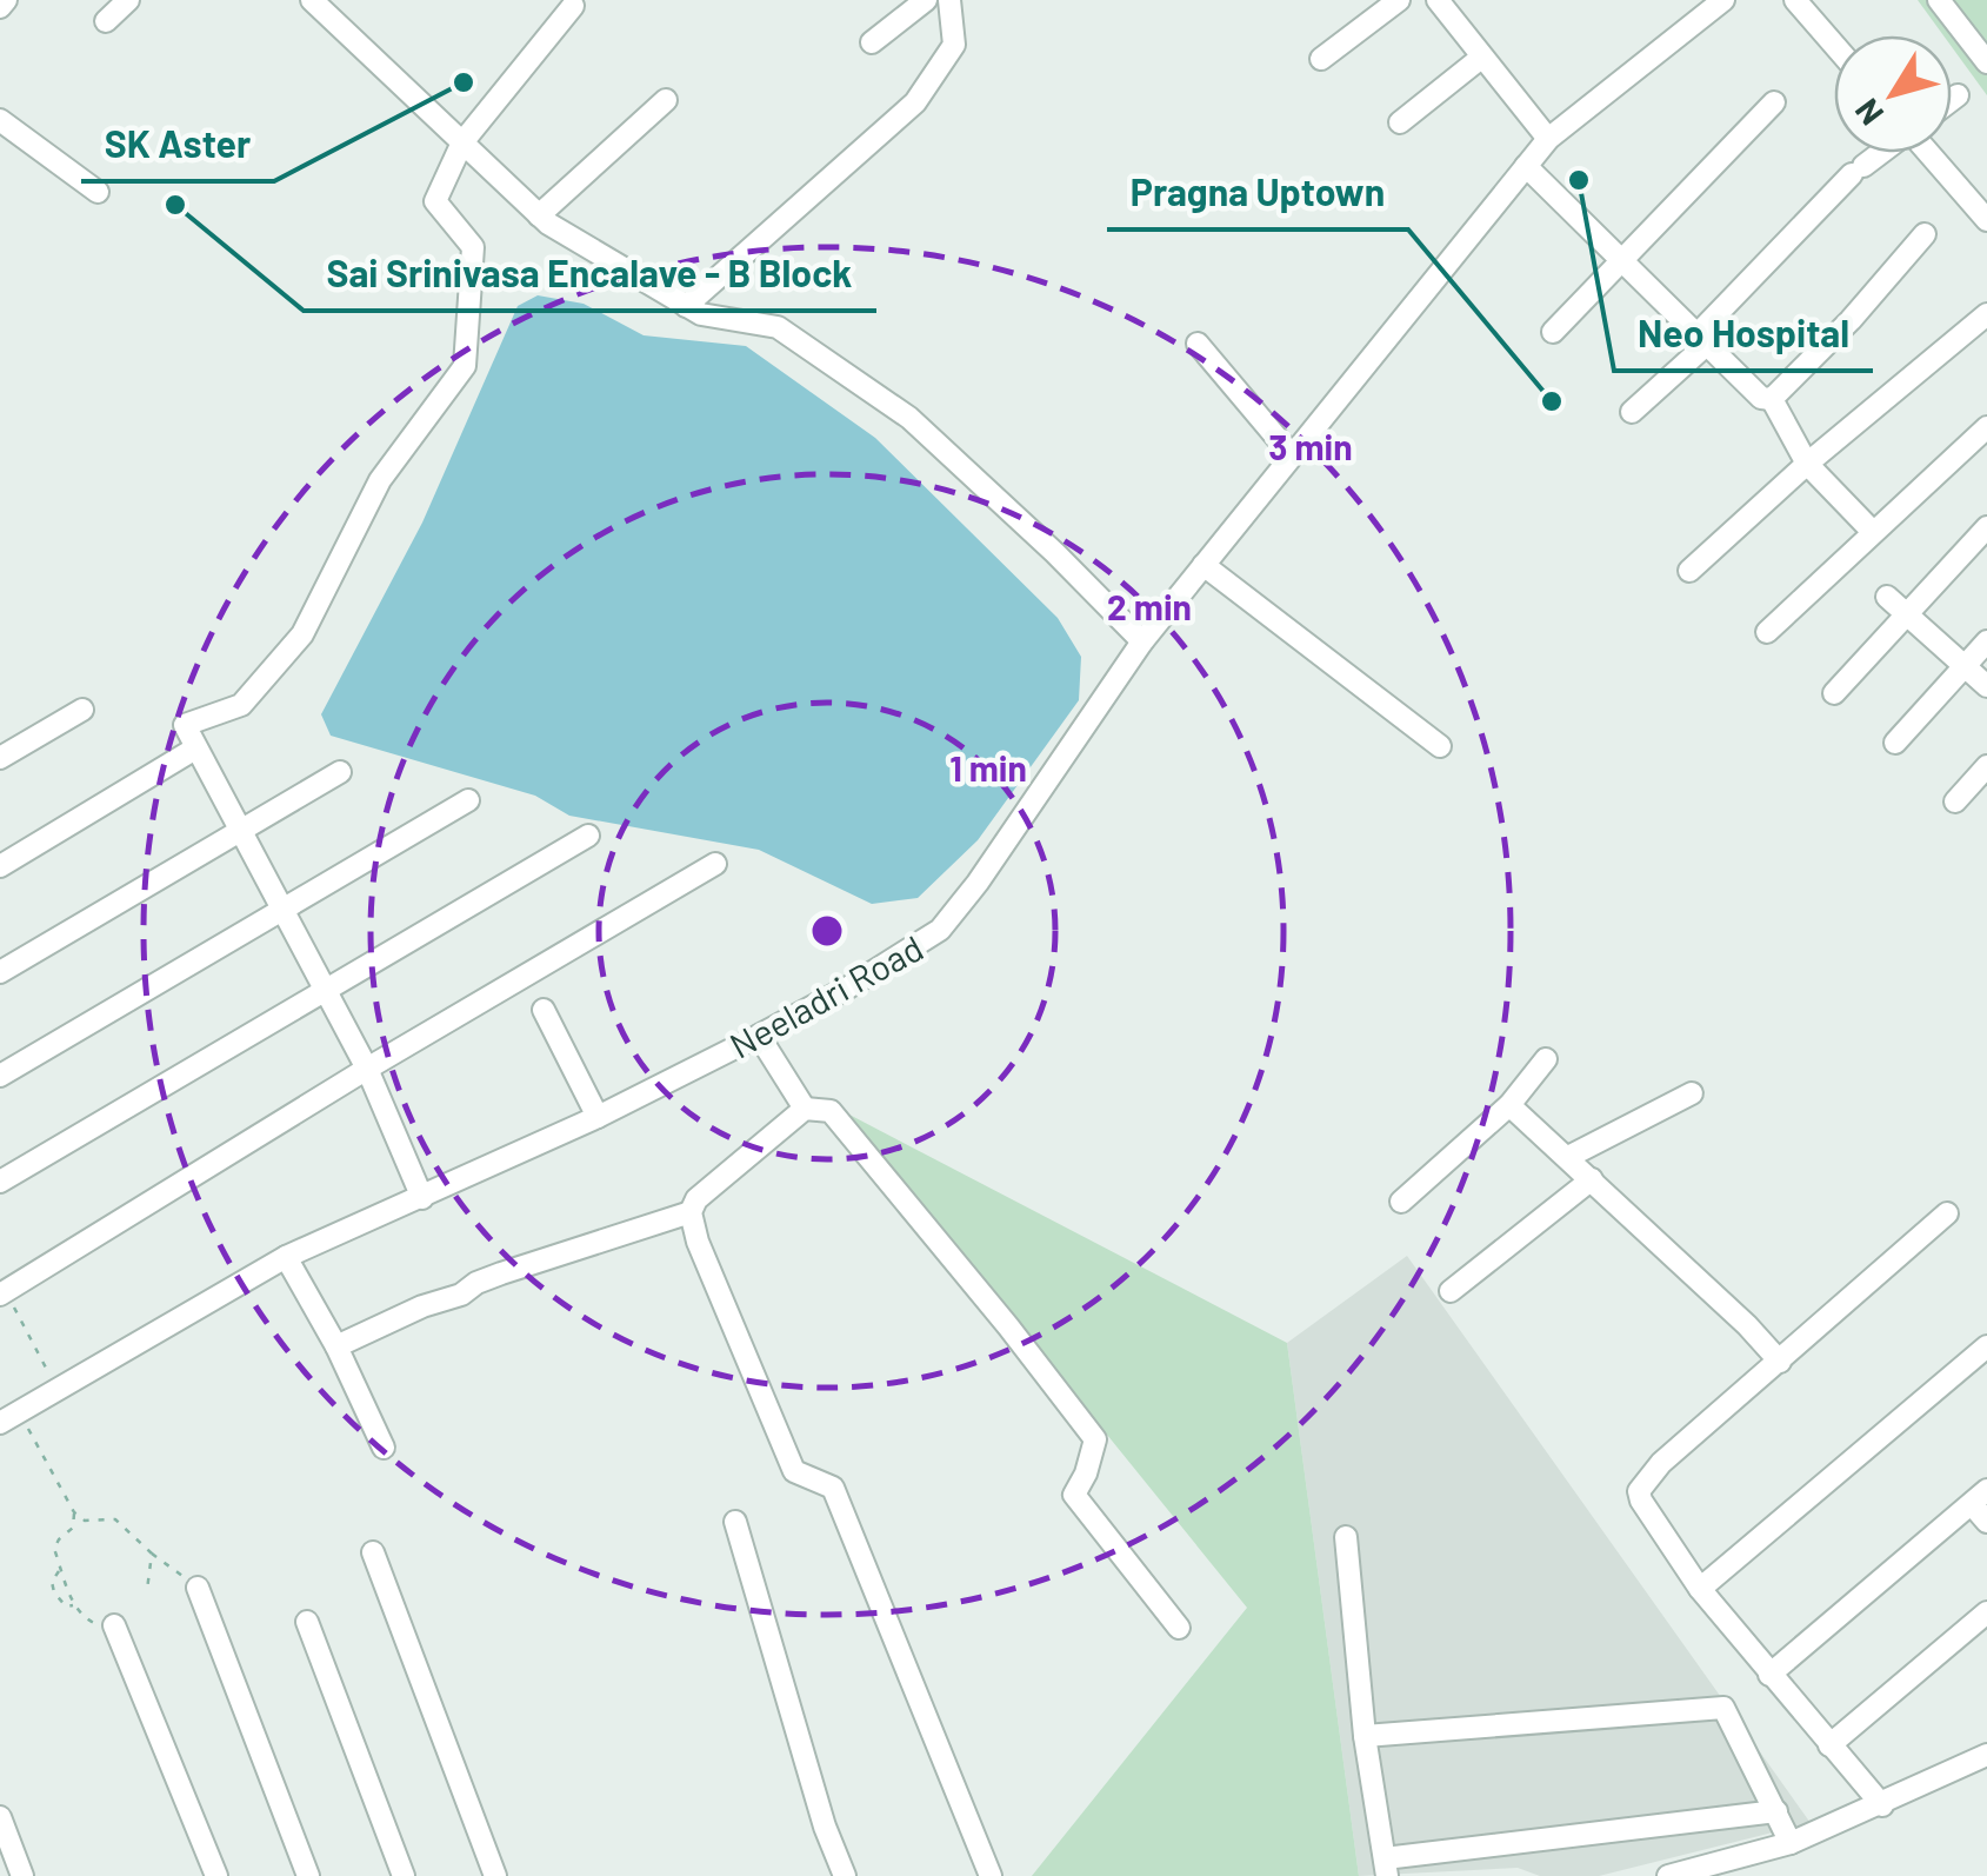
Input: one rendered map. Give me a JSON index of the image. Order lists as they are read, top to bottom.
{
  "streets": {
    "street": ["Neeladri Road"]
  },
  "places": [
    "SK Aster",
    "Neo Hospital",
    "Sai Srinivasa Encalave - B Block",
    "Pragna Uptown"
  ],
  "north": "bottom left",
  "rings": ["3 min", "2 min", "1 min"]
}
